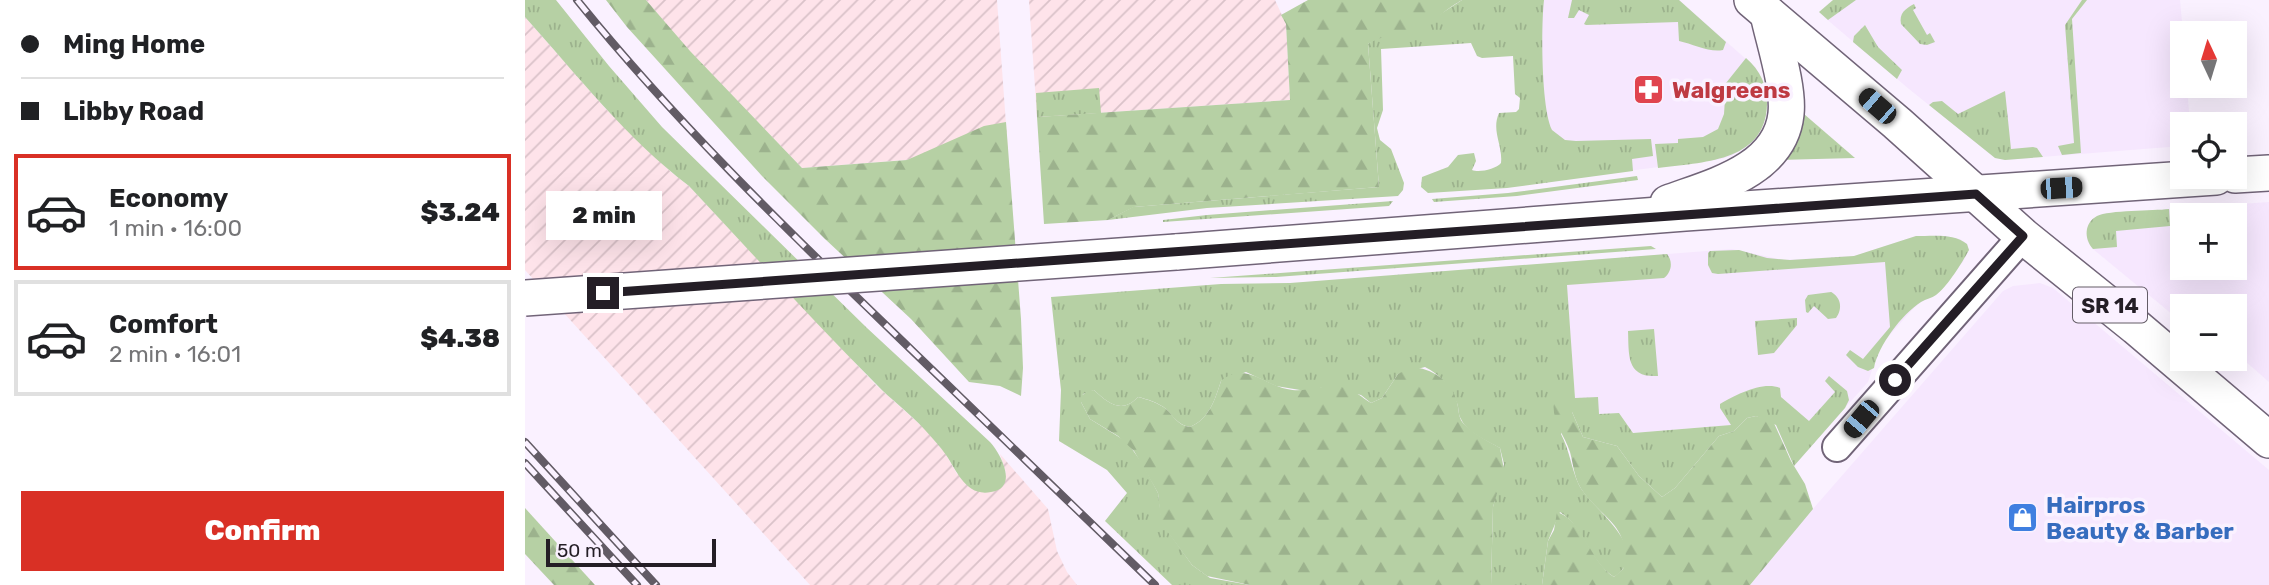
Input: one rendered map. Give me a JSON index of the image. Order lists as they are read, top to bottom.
{
  "streets": {
    "main road": ["SR 14"]
  },
  "places": {
    "pharmacy": ["Walgreens"],
    "shop": ["Hairpros Beauty & Barber"]
  },
  "scale_bar": "50 m",
  "north": "top",
  "page": {
    "banner": ["Ming Home", "Libby Road"],
    "map_buttons": ["+", "−"],
    "list": [
      {
        "name": "Economy",
        "note": "1 min · 16:00",
        "value": "$3.24"
      },
      {
        "name": "Comfort",
        "note": "2 min · 16:01",
        "value": "$4.38"
      }
    ],
    "bubble": "2 min",
    "buttons": "Confirm",
    "scale": "50 m"
  }
}
